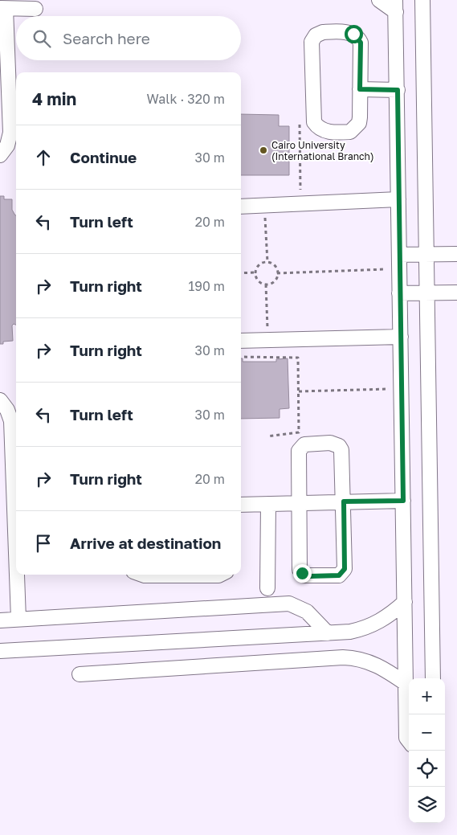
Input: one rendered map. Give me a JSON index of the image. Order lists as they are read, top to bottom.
{
  "places": ["Cairo University (International Branch)"],
  "page": {
    "search": "Search here",
    "heading": ["4 min", "Walk · 320 m"],
    "list": [
      ["Continue", "30 m"],
      ["Turn left", "20 m"],
      ["Turn right", "190 m"],
      ["Turn right", "30 m"],
      ["Turn left", "30 m"],
      ["Turn right", "20 m"],
      "Arrive at destination"
    ],
    "map_buttons": ["+", "−"]
  }
}
